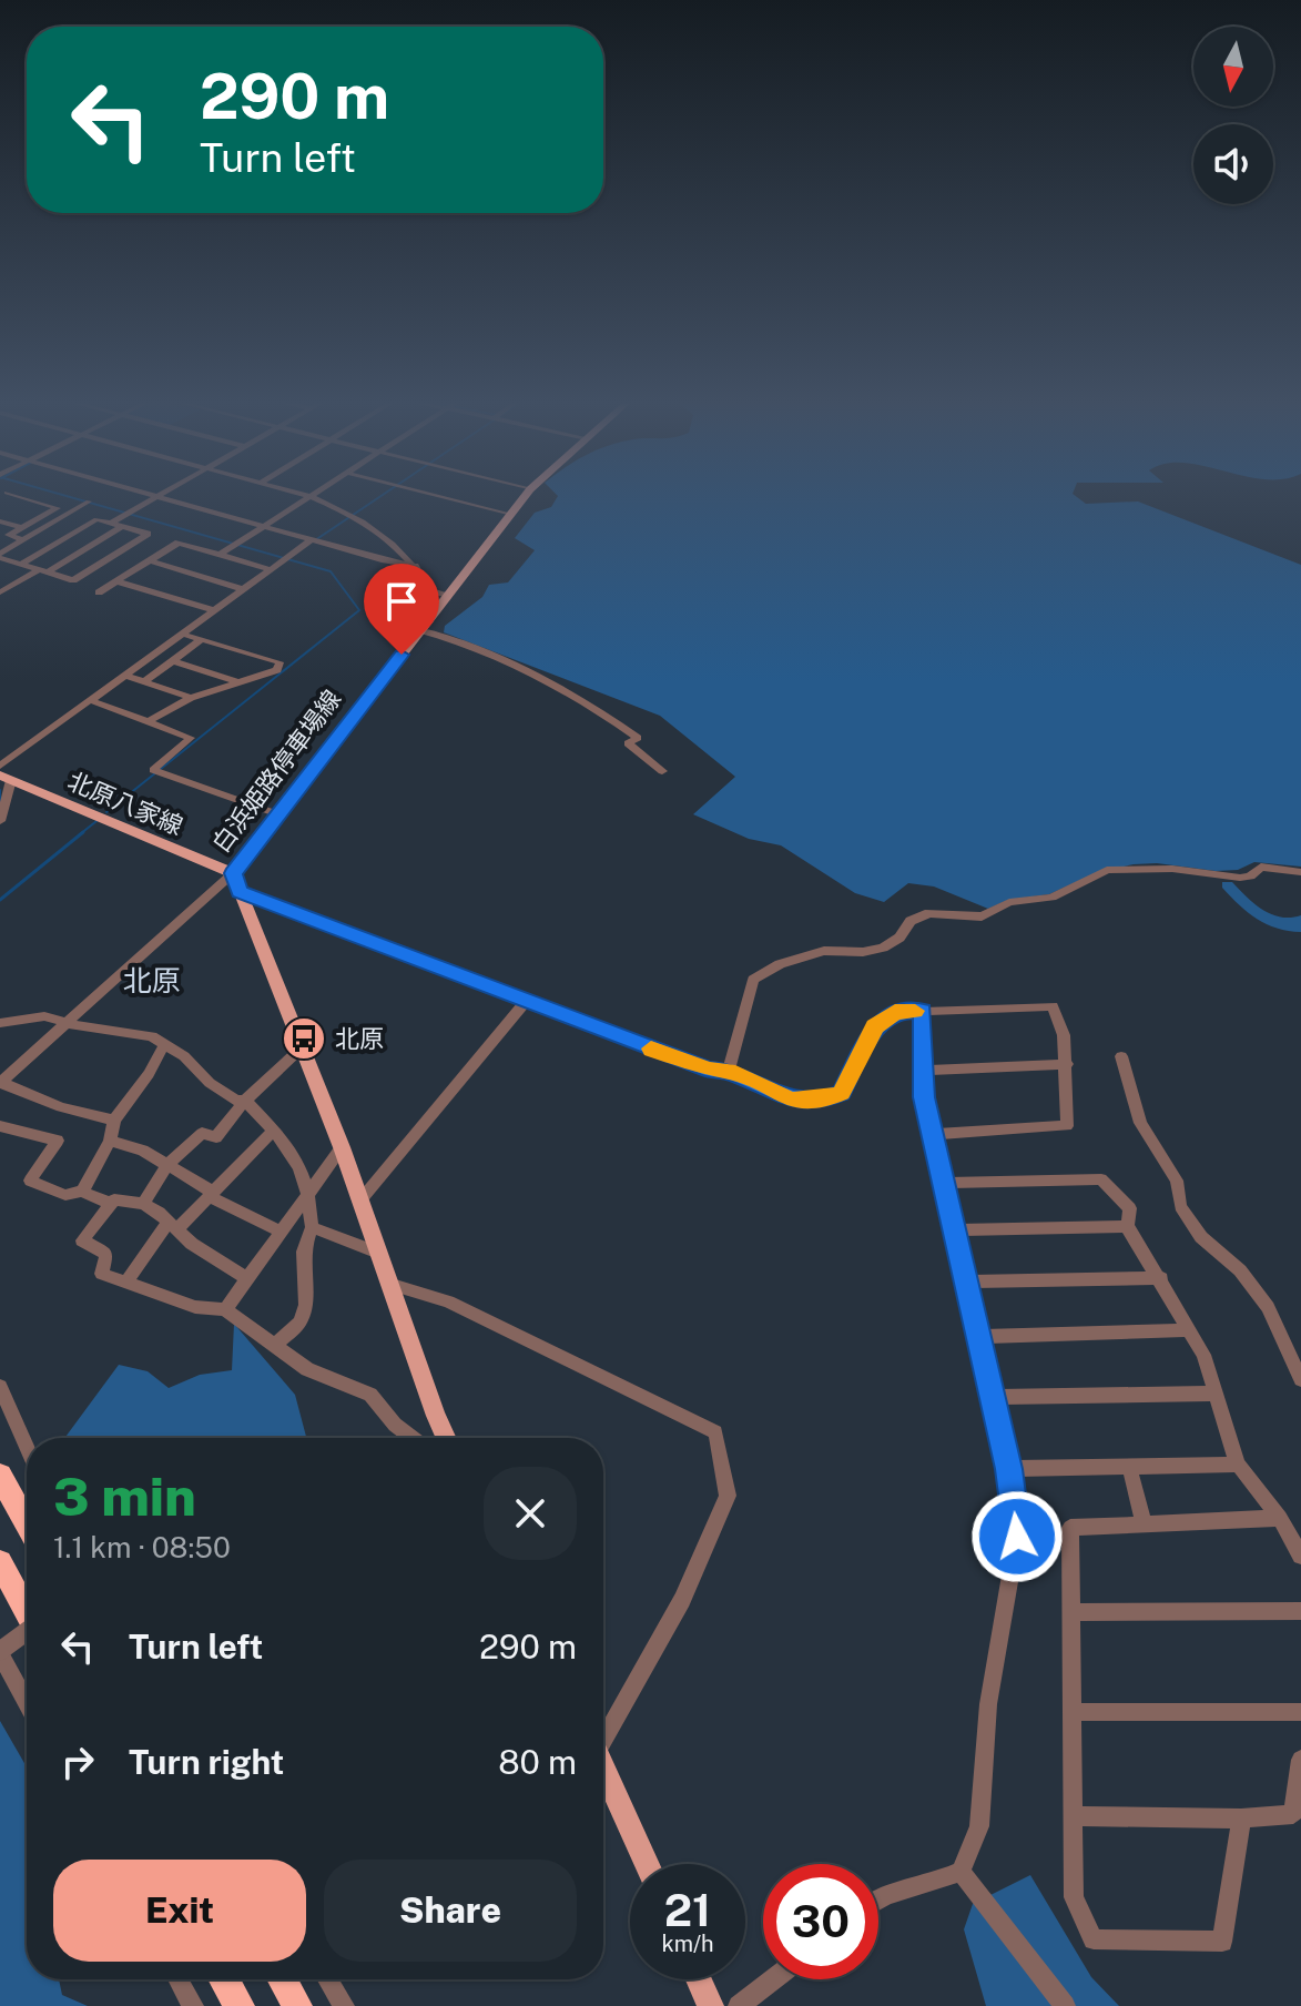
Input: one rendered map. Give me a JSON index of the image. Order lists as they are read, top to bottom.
{
  "streets": {
    "main road": ["白浜姫路停車場線", "北原八家線"]
  },
  "crossings": [
    ["白浜姫路停車場線", "北原八家線"]
  ],
  "districts": ["北原"],
  "places": {
    "bus stop": ["北原"]
  },
  "north": "bottom",
  "page": {
    "turn": ["290 m", "Turn left"],
    "heading": ["3 min", "1.1 km · 08:50"],
    "list": [
      {
        "name": "Turn left",
        "value": "290 m"
      },
      {
        "name": "Turn right",
        "value": "80 m"
      }
    ],
    "buttons": ["Exit", "Share"],
    "speed": "21 km/h",
    "limit": "30"
  }
}
